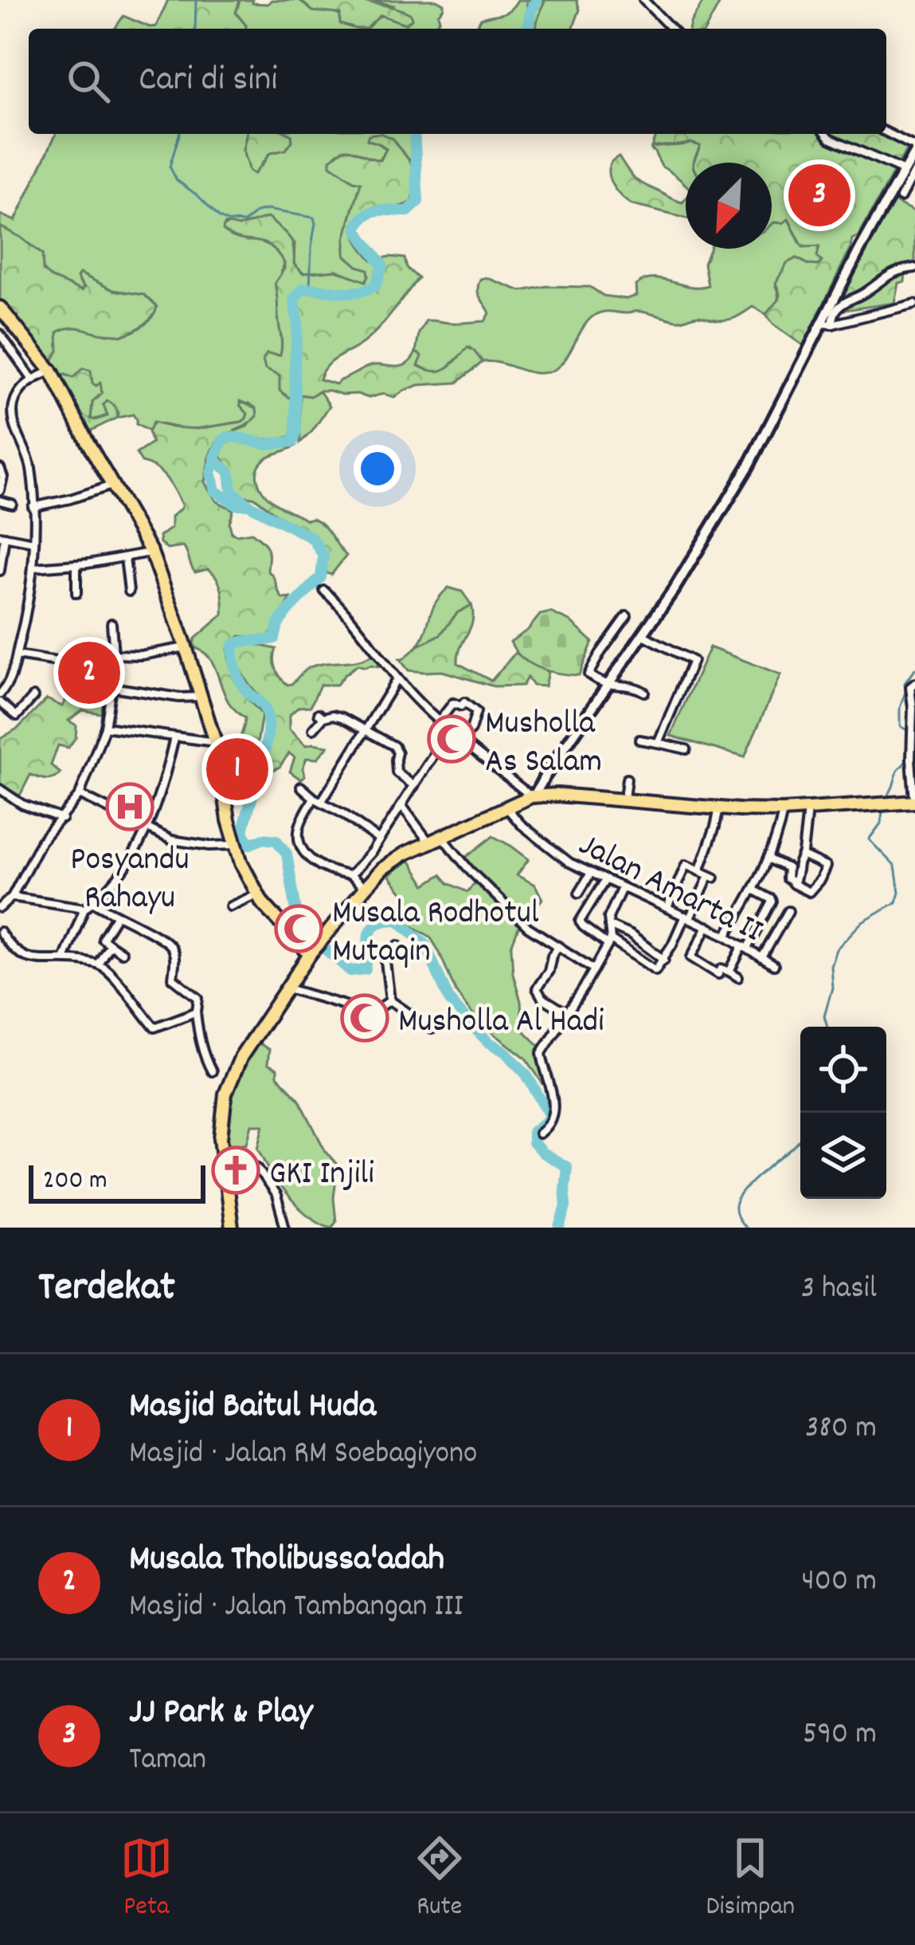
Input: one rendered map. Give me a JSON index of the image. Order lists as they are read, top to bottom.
{
  "streets": {
    "street": ["Jalan Amarta II"]
  },
  "places": {
    "mosque": ["Musholla As Salam", "Musala Rodhotul Mutaqin", "Musholla Al Hadi"],
    "hospital": ["Posyandu Rahayu"],
    "church": ["GKI Injili"]
  },
  "scale_bar": "200 m",
  "north": "bottom left",
  "page": {
    "search": "Cari di sini",
    "pins": ["3", "2", "1"],
    "scale": "200 m",
    "heading": ["Terdekat", "3 hasil"],
    "list": [
      {
        "mark": "1",
        "name": "Masjid Baitul Huda",
        "note": "Masjid · Jalan RM Soebagiyono",
        "value": "380 m"
      },
      {
        "mark": "2",
        "name": "Musala Tholibussa'adah",
        "note": "Masjid · Jalan Tambangan III",
        "value": "400 m"
      },
      {
        "mark": "3",
        "name": "JJ Park & Play",
        "note": "Taman",
        "value": "590 m"
      }
    ],
    "nav": ["Peta", "Rute", "Disimpan"]
  }
}
